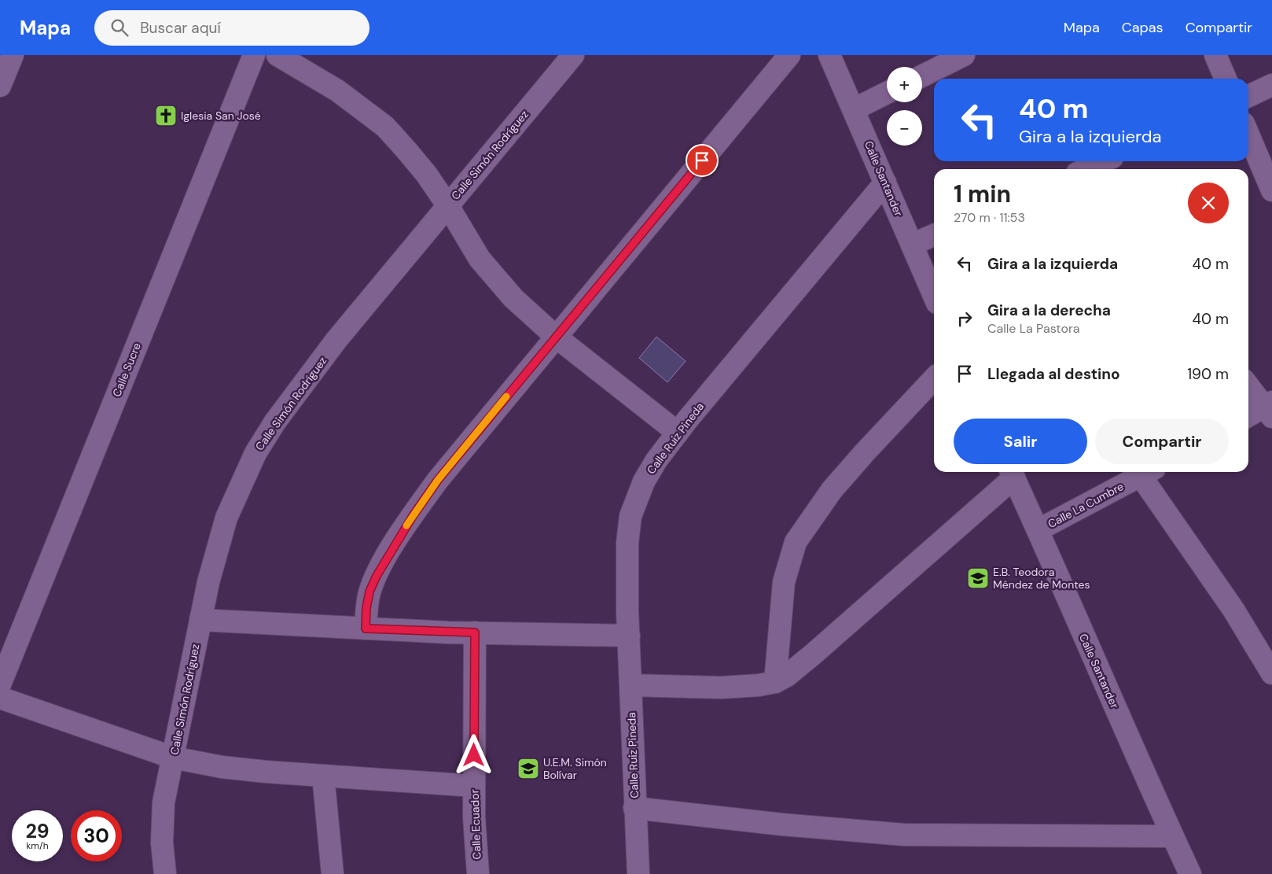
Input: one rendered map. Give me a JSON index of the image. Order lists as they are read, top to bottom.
{
  "streets": {
    "street": [
      "Calle Simón Rodríguez",
      "Calle Santander",
      "Calle Sucre",
      "Calle Ruiz Pineda",
      "Calle La Cumbre",
      "Calle Ecuador"
    ]
  },
  "crossings": [
    ["Calle Santander", "Calle Ruiz Pineda"],
    ["Calle Santander", "Calle La Cumbre"]
  ],
  "places": {
    "church": ["Iglesia San José"],
    "school or university": ["E.B. Teodora Méndez de Montes", "U.E.M. Simón Bolívar"]
  },
  "page": {
    "header": "Mapa",
    "search": "Buscar aquí",
    "nav": ["Mapa", "Capas", "Compartir"],
    "map_buttons": ["+", "−"],
    "turn": ["40 m", "Gira a la izquierda"],
    "heading": ["1 min", "270 m · 11:53"],
    "list": [
      {
        "name": "Gira a la izquierda",
        "value": "40 m"
      },
      {
        "name": "Gira a la derecha",
        "note": "Calle La Pastora",
        "value": "40 m"
      },
      {
        "name": "Llegada al destino",
        "value": "190 m"
      }
    ],
    "buttons": ["Salir", "Compartir"],
    "speed": "29 km/h",
    "limit": "30"
  }
}
